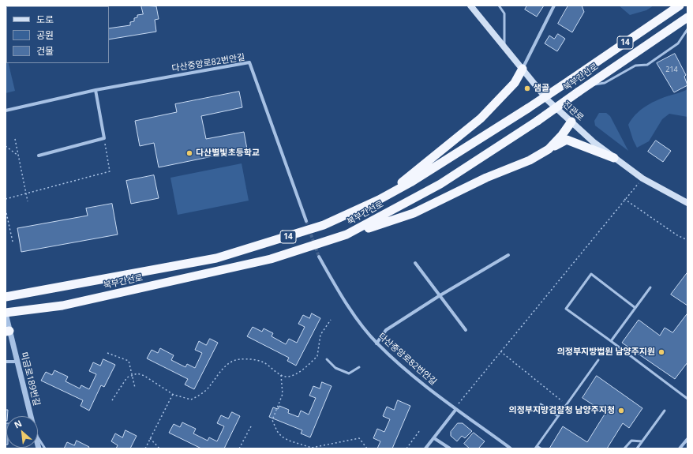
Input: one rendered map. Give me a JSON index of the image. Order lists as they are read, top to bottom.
{
  "streets": {
    "highway": ["14", "북부간선로"],
    "main road": ["진관로"],
    "street": ["다산중앙로82번안길", "미금로189번길"]
  },
  "crossings": [
    ["북부간선로", "미금로189번길"]
  ],
  "places": [
    "샘골",
    "다산별빛초등학교",
    "의정부지방법원 남양주지원",
    "의정부지방검찰청 남양주지청"
  ],
  "house_numbers": ["214"],
  "legend": ["도로", "공원", "건물"],
  "north": "top left"
}
